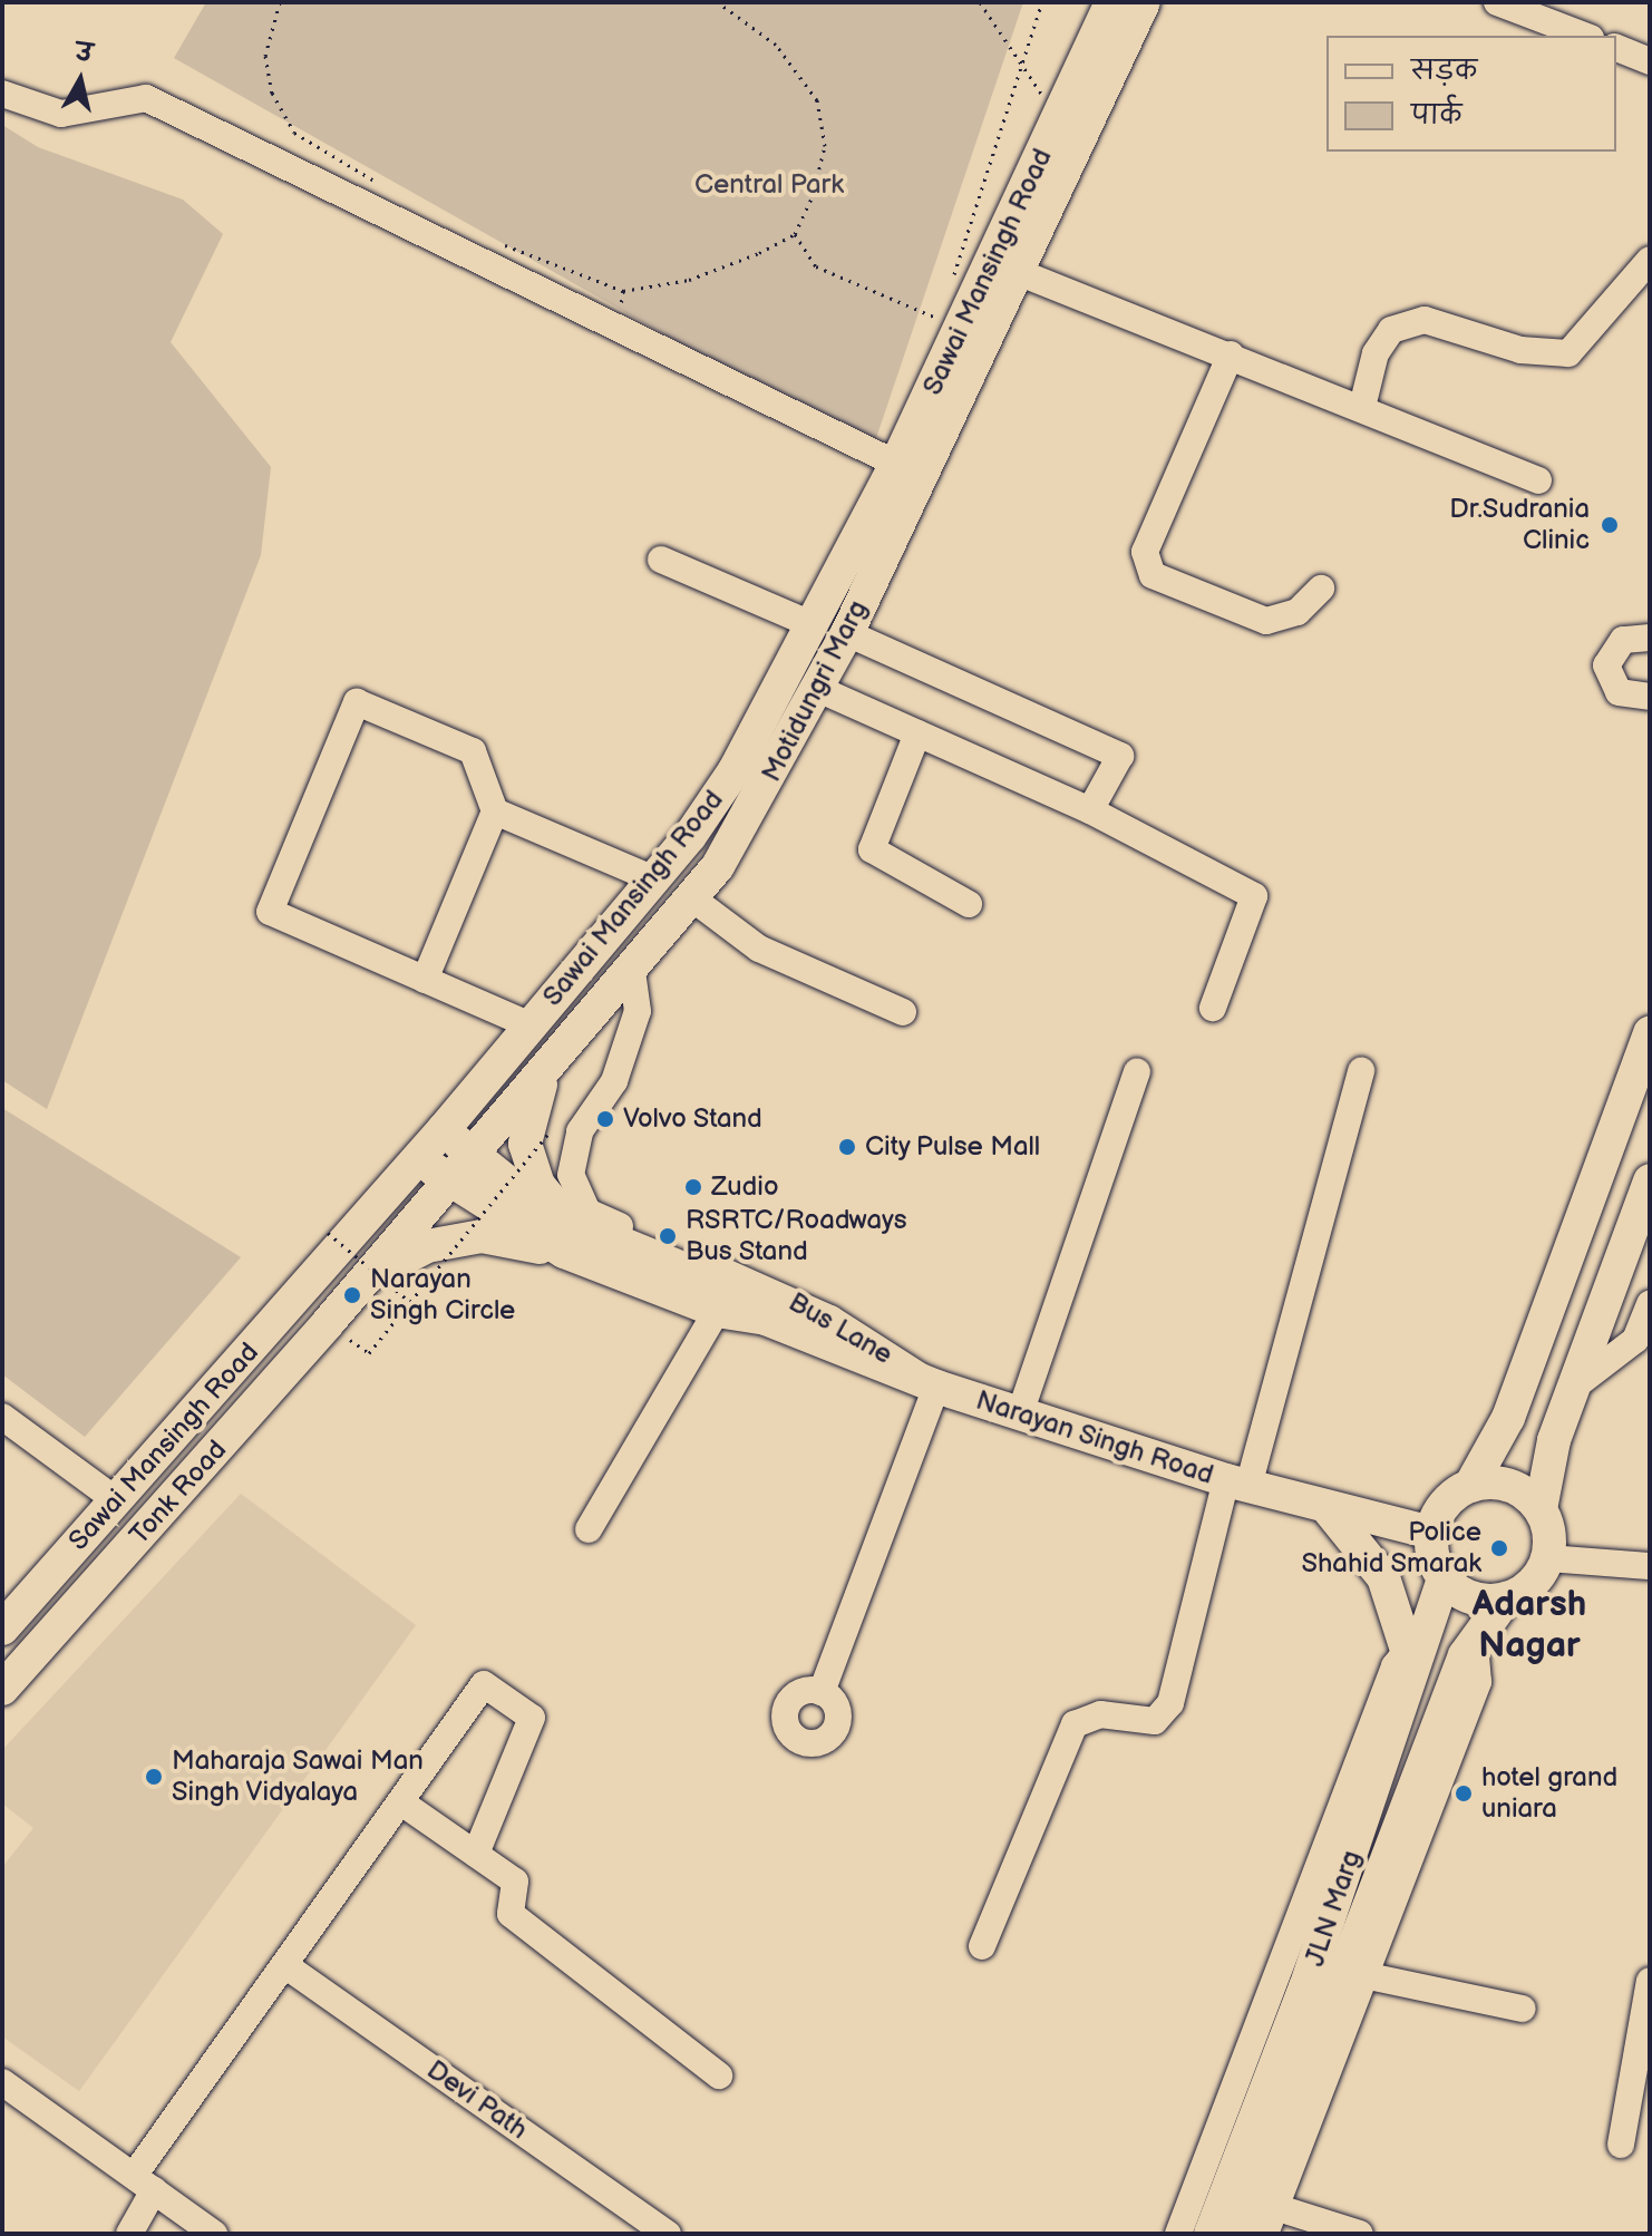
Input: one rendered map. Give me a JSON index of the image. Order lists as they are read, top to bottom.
{
  "streets": {
    "main road": [
      "Sawai Mansingh Road",
      "Motidungri Marg",
      "Narayan Singh Road",
      "Tonk Road",
      "JLN Marg"
    ],
    "street": ["Bus Lane", "Devi Path"]
  },
  "crossings": [
    ["Motidungri Marg", "Bus Lane"],
    ["Motidungri Marg", "Tonk Road"],
    ["Bus Lane", "Narayan Singh Road"],
    ["Narayan Singh Road", "JLN Marg"]
  ],
  "districts": ["Adarsh Nagar"],
  "parks": ["Central Park"],
  "places": [
    "Dr.Sudrania Clinic",
    "Volvo Stand",
    "City Pulse Mall",
    "Zudio",
    "RSRTC/Roadways Bus Stand",
    "Narayan Singh Circle",
    "Police Shahid Smarak",
    "Maharaja Sawai Man Singh Vidyalaya",
    "hotel grand uniara"
  ],
  "legend": ["सड़क", "पार्क"],
  "north": "top"
}
